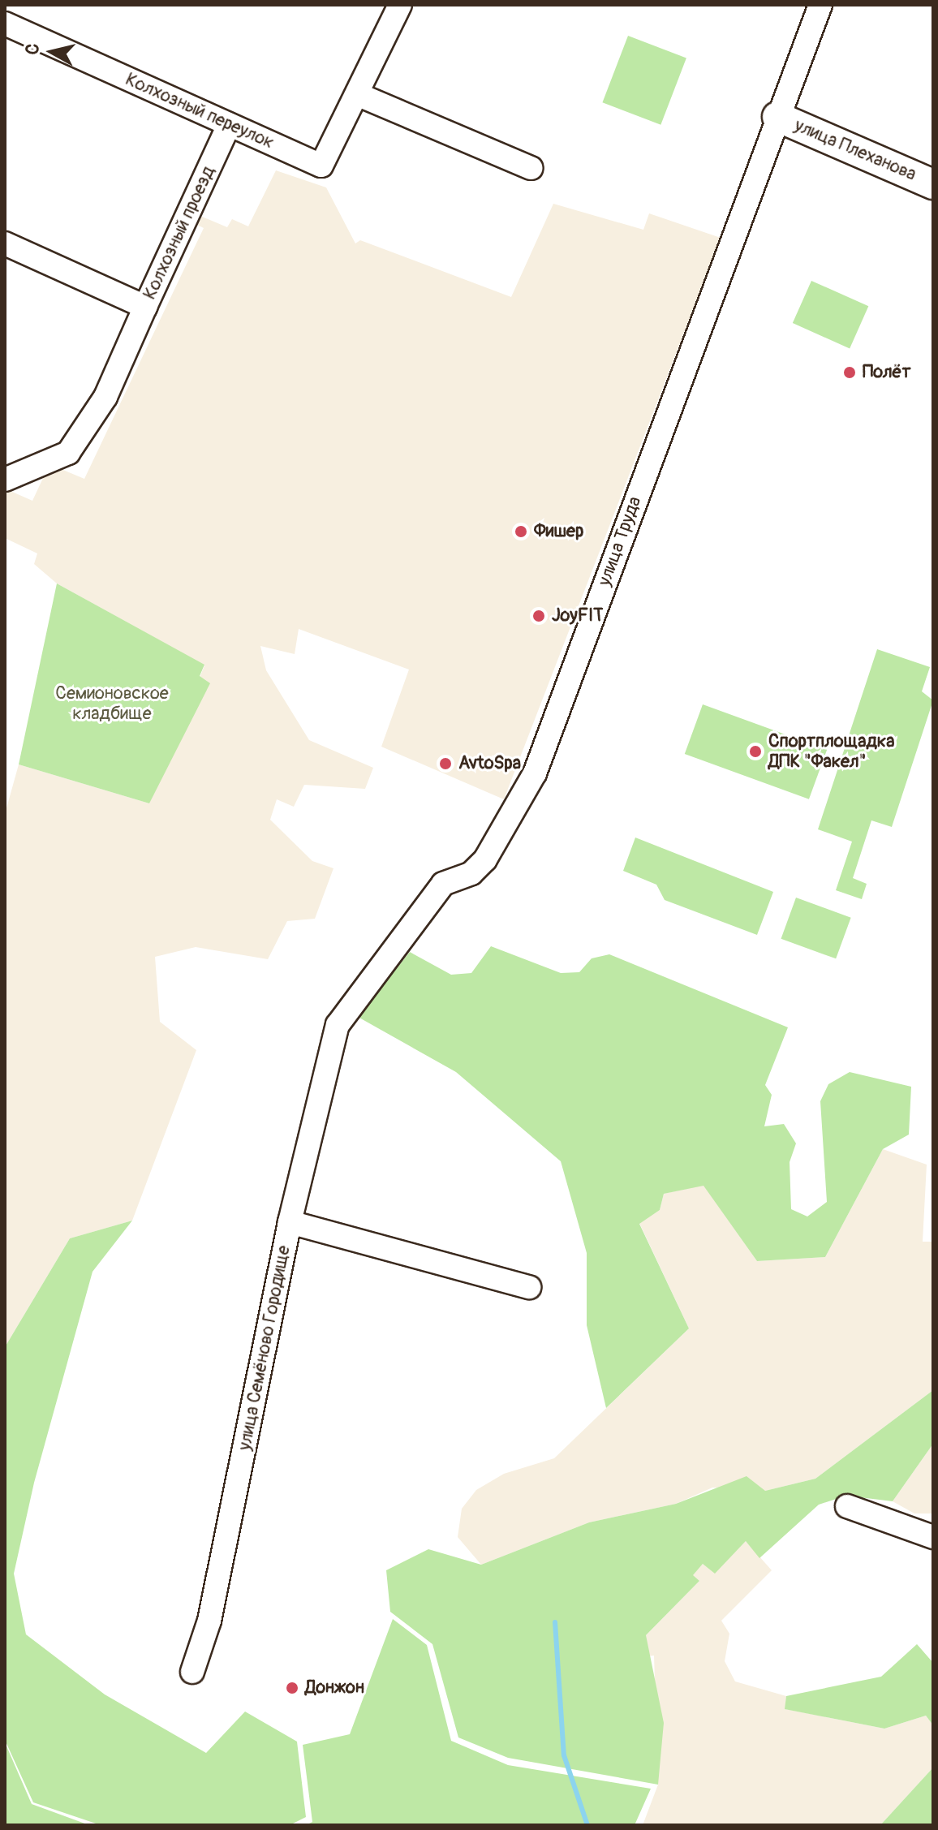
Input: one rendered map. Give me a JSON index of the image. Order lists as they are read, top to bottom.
{
  "streets": {
    "main road": ["улица Плеханова"],
    "street": [
      "Колхозный переулок",
      "Колхозный проезд",
      "улица Труда",
      "улица Семёново Городище"
    ]
  },
  "crossings": [
    ["Колхозный переулок", "Колхозный проезд"],
    ["улица Плеханова", "улица Труда"],
    ["улица Труда", "улица Семёново Городище"]
  ],
  "parks": ["Семионовское кладбище"],
  "places": [
    "Полёт",
    "Фишер",
    "JoyFIT",
    "Спортплощадка ДПК \"Факел\"",
    "AvtoSpa",
    "Донжон"
  ],
  "north": "left"
}
